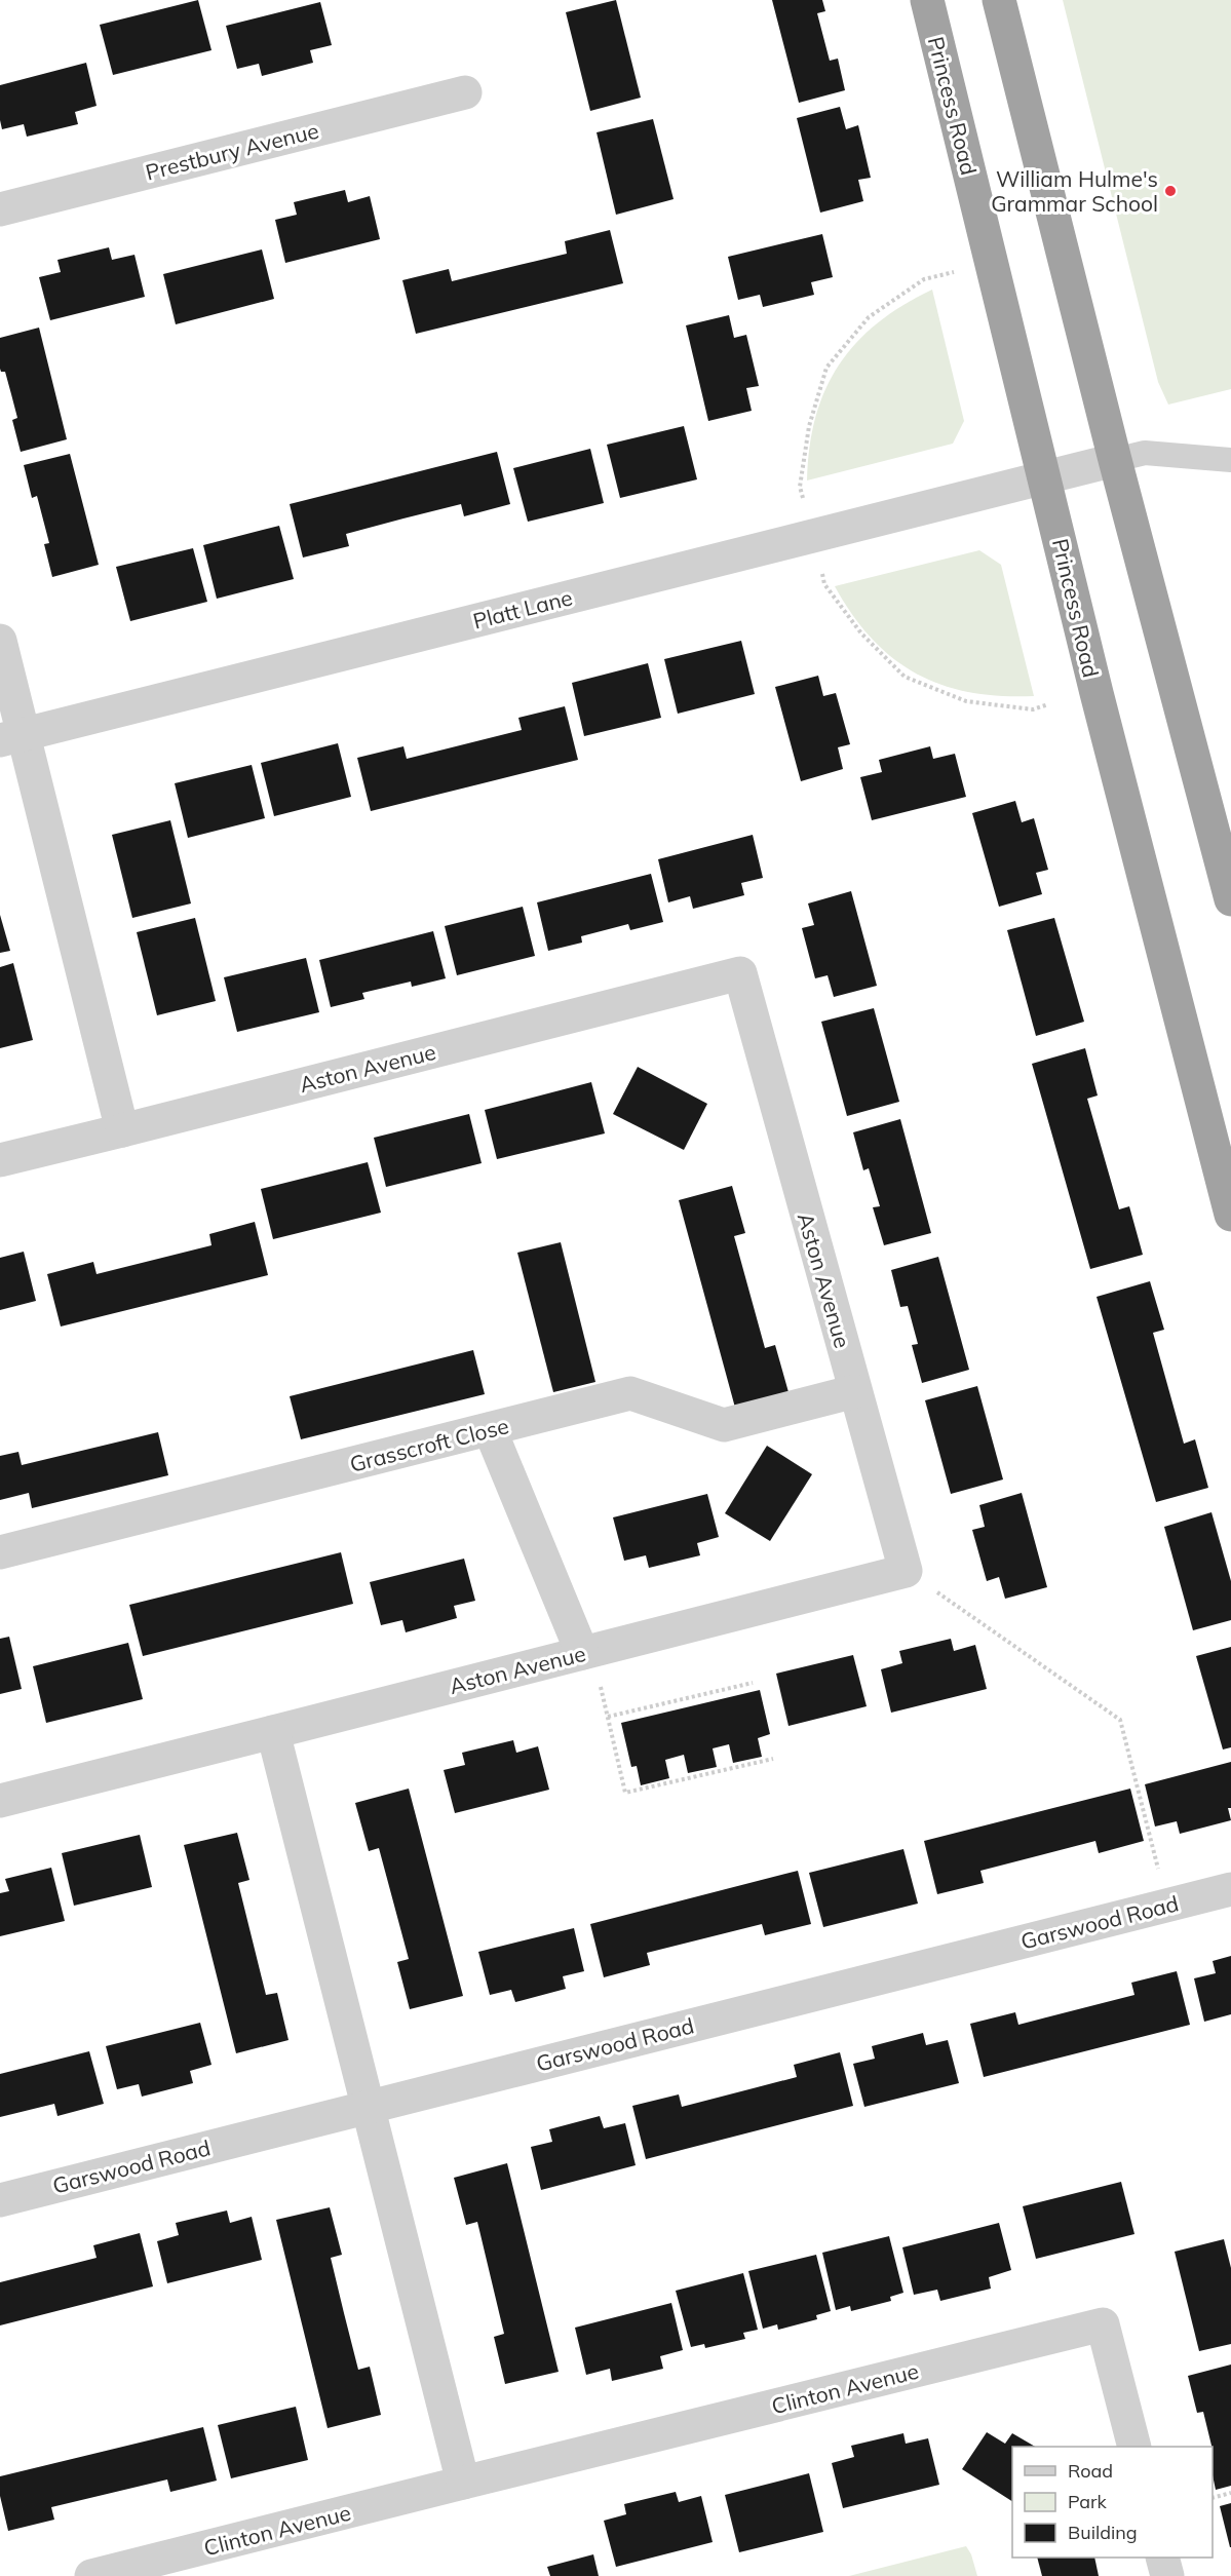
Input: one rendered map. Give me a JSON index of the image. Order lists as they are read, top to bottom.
{
  "streets": {
    "highway": ["Princess Road"],
    "street": [
      "Prestbury Avenue",
      "Platt Lane",
      "Aston Avenue",
      "Grasscroft Close",
      "Garswood Road",
      "Clinton Avenue"
    ]
  },
  "crossings": [
    ["Princess Road", "Platt Lane"],
    ["Aston Avenue", "Grasscroft Close"]
  ],
  "places": ["William Hulme's Grammar School"],
  "legend": ["Road", "Park", "Building"]
}
